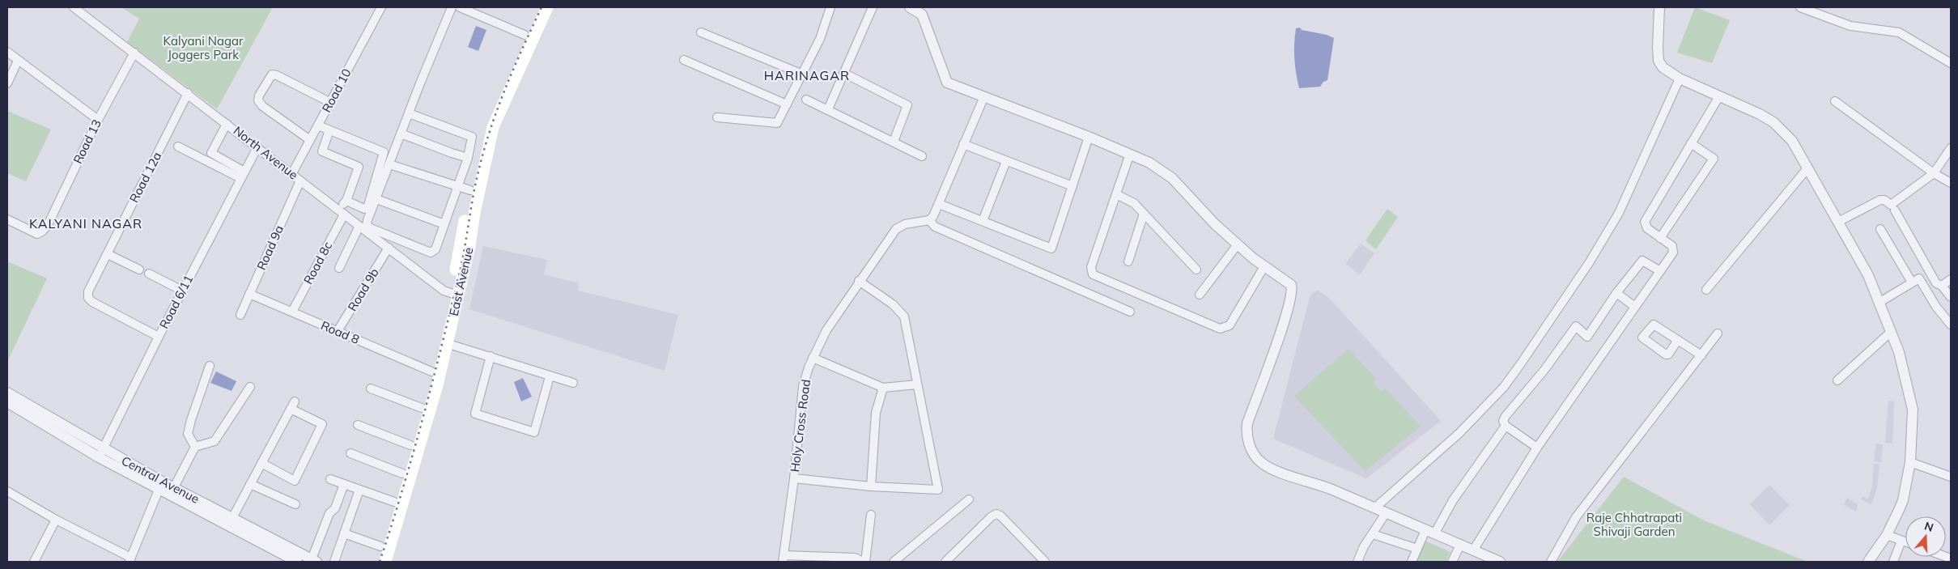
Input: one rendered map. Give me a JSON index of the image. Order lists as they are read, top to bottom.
{
  "streets": {
    "main road": ["East Avenue"],
    "street": [
      "Road 10",
      "Road 13",
      "North Avenue",
      "Road 12a",
      "Road 9a",
      "Road 8c",
      "Road 9b",
      "Road 6/11",
      "Road 8",
      "Holy Cross Road",
      "Central Avenue"
    ]
  },
  "crossings": [
    ["Road 10", "North Avenue"],
    ["Road 13", "North Avenue"],
    ["North Avenue", "Road 12a"],
    ["North Avenue", "Road 9a"],
    ["North Avenue", "Road 8c"],
    ["North Avenue", "East Avenue"],
    ["North Avenue", "Road 9b"],
    ["North Avenue", "Road 6/11"],
    ["Road 12a", "Road 6/11"],
    ["Road 9a", "Road 8"],
    ["Road 8c", "Road 8"],
    ["East Avenue", "Road 8"],
    ["Road 9b", "Road 8"],
    ["Road 6/11", "Central Avenue"]
  ],
  "districts": ["HARINAGAR", "KALYANI NAGAR"],
  "parks": ["Kalyani Nagar Joggers Park", "Raje Chhatrapati Shivaji Garden"],
  "north": "top"
}
